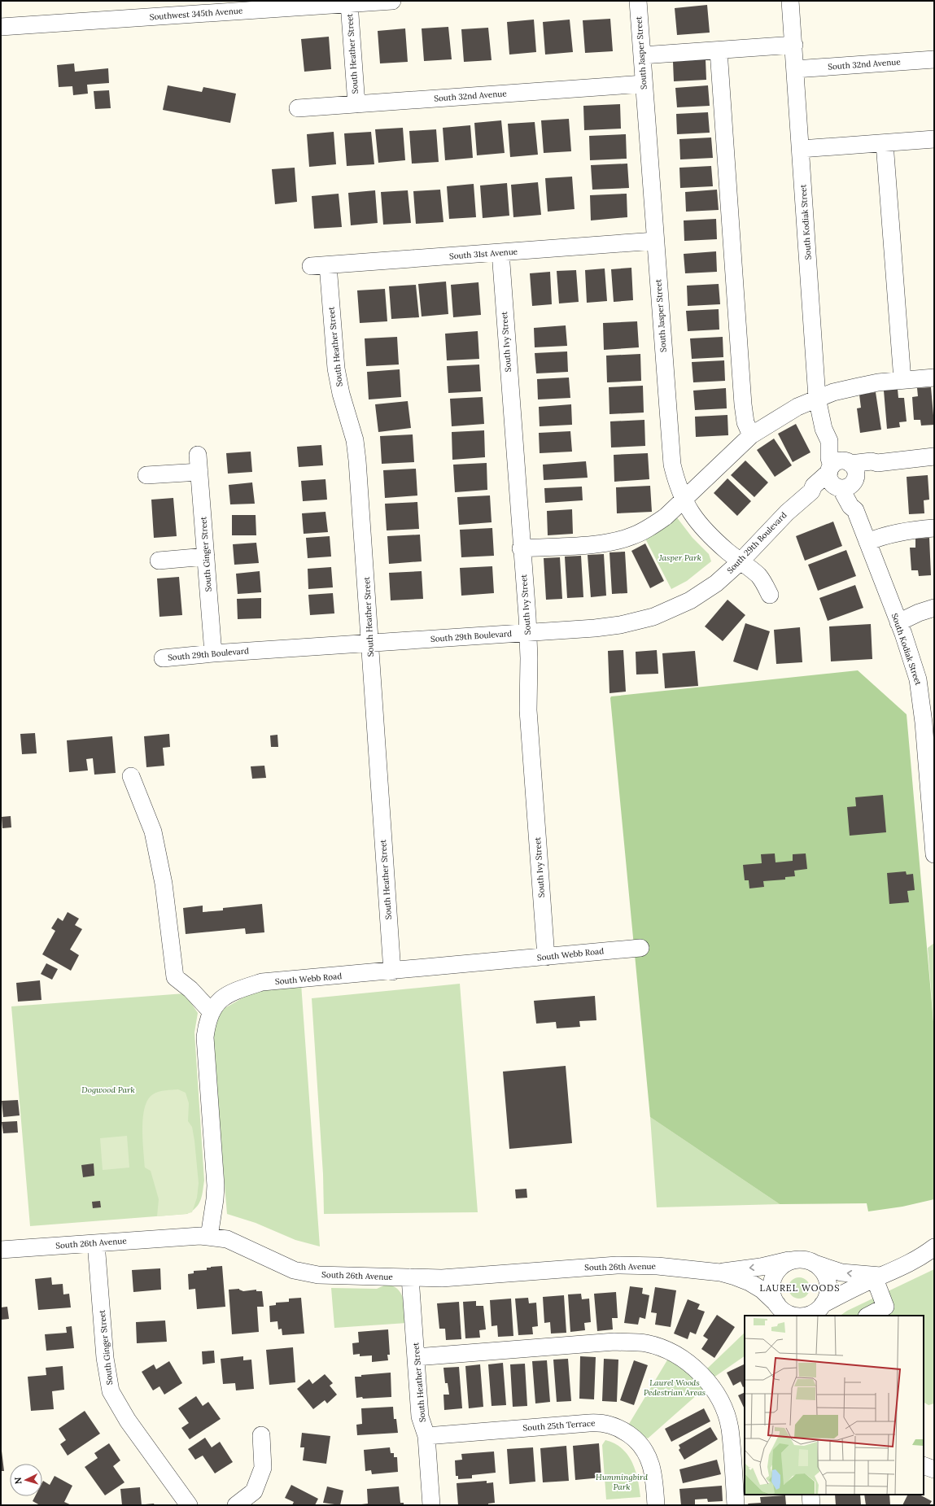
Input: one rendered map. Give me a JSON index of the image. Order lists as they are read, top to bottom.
{
  "streets": {
    "street": [
      "Southwest 345th Avenue",
      "South Jasper Street",
      "South Heather Street",
      "South 32nd Avenue",
      "South Kodiak Street",
      "South 31st Avenue",
      "South Ivy Street",
      "South 29th Boulevard",
      "South Ginger Street",
      "South Webb Road",
      "South 26th Avenue",
      "South 25th Terrace"
    ]
  },
  "crossings": [
    ["Southwest 345th Avenue", "South Heather Street"],
    ["South Jasper Street", "South 32nd Avenue"],
    ["South Jasper Street", "South 31st Avenue"],
    ["South Jasper Street", "South 29th Boulevard"],
    ["South Heather Street", "South 32nd Avenue"],
    ["South Heather Street", "South 31st Avenue"],
    ["South Heather Street", "South 29th Boulevard"],
    ["South Heather Street", "South Webb Road"],
    ["South Heather Street", "South 26th Avenue"],
    ["South Heather Street", "South 25th Terrace"],
    ["South 32nd Avenue", "South Kodiak Street"],
    ["South Kodiak Street", "South 29th Boulevard"],
    ["South 31st Avenue", "South Ivy Street"],
    ["South Ivy Street", "South 29th Boulevard"],
    ["South Ivy Street", "South Webb Road"],
    ["South 29th Boulevard", "South Ginger Street"],
    ["South Ginger Street", "South 26th Avenue"],
    ["South Webb Road", "South 26th Avenue"]
  ],
  "districts": ["LAUREL WOODS"],
  "parks": [
    "Jasper Park",
    "Dogwood Park",
    "Laurel Woods Pedestrian Areas",
    "Hummingbird Park"
  ],
  "north": "left"
}
